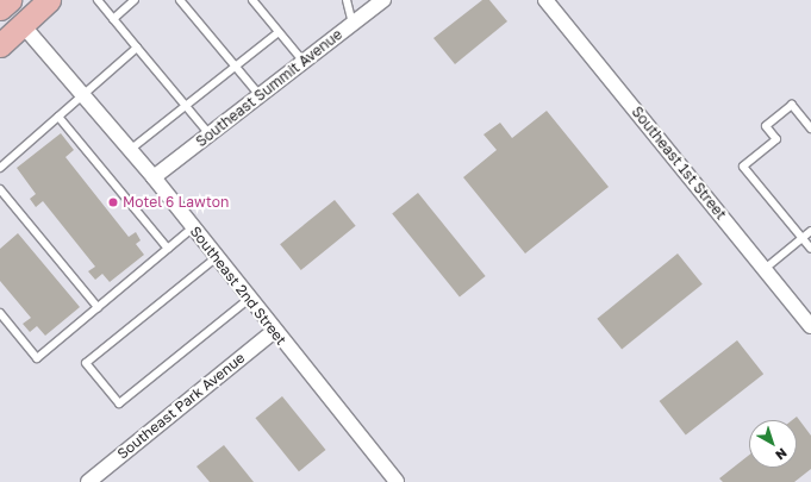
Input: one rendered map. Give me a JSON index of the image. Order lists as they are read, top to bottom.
{
  "streets": {
    "street": [
      "Southeast Summit Avenue",
      "Southeast 1st Street",
      "Southeast 2nd Street",
      "Southeast Park Avenue"
    ]
  },
  "crossings": [
    ["Southeast Summit Avenue", "Southeast 2nd Street"],
    ["Southeast 2nd Street", "Southeast Park Avenue"]
  ],
  "places": ["Motel 6 Lawton"],
  "north": "bottom right"
}
